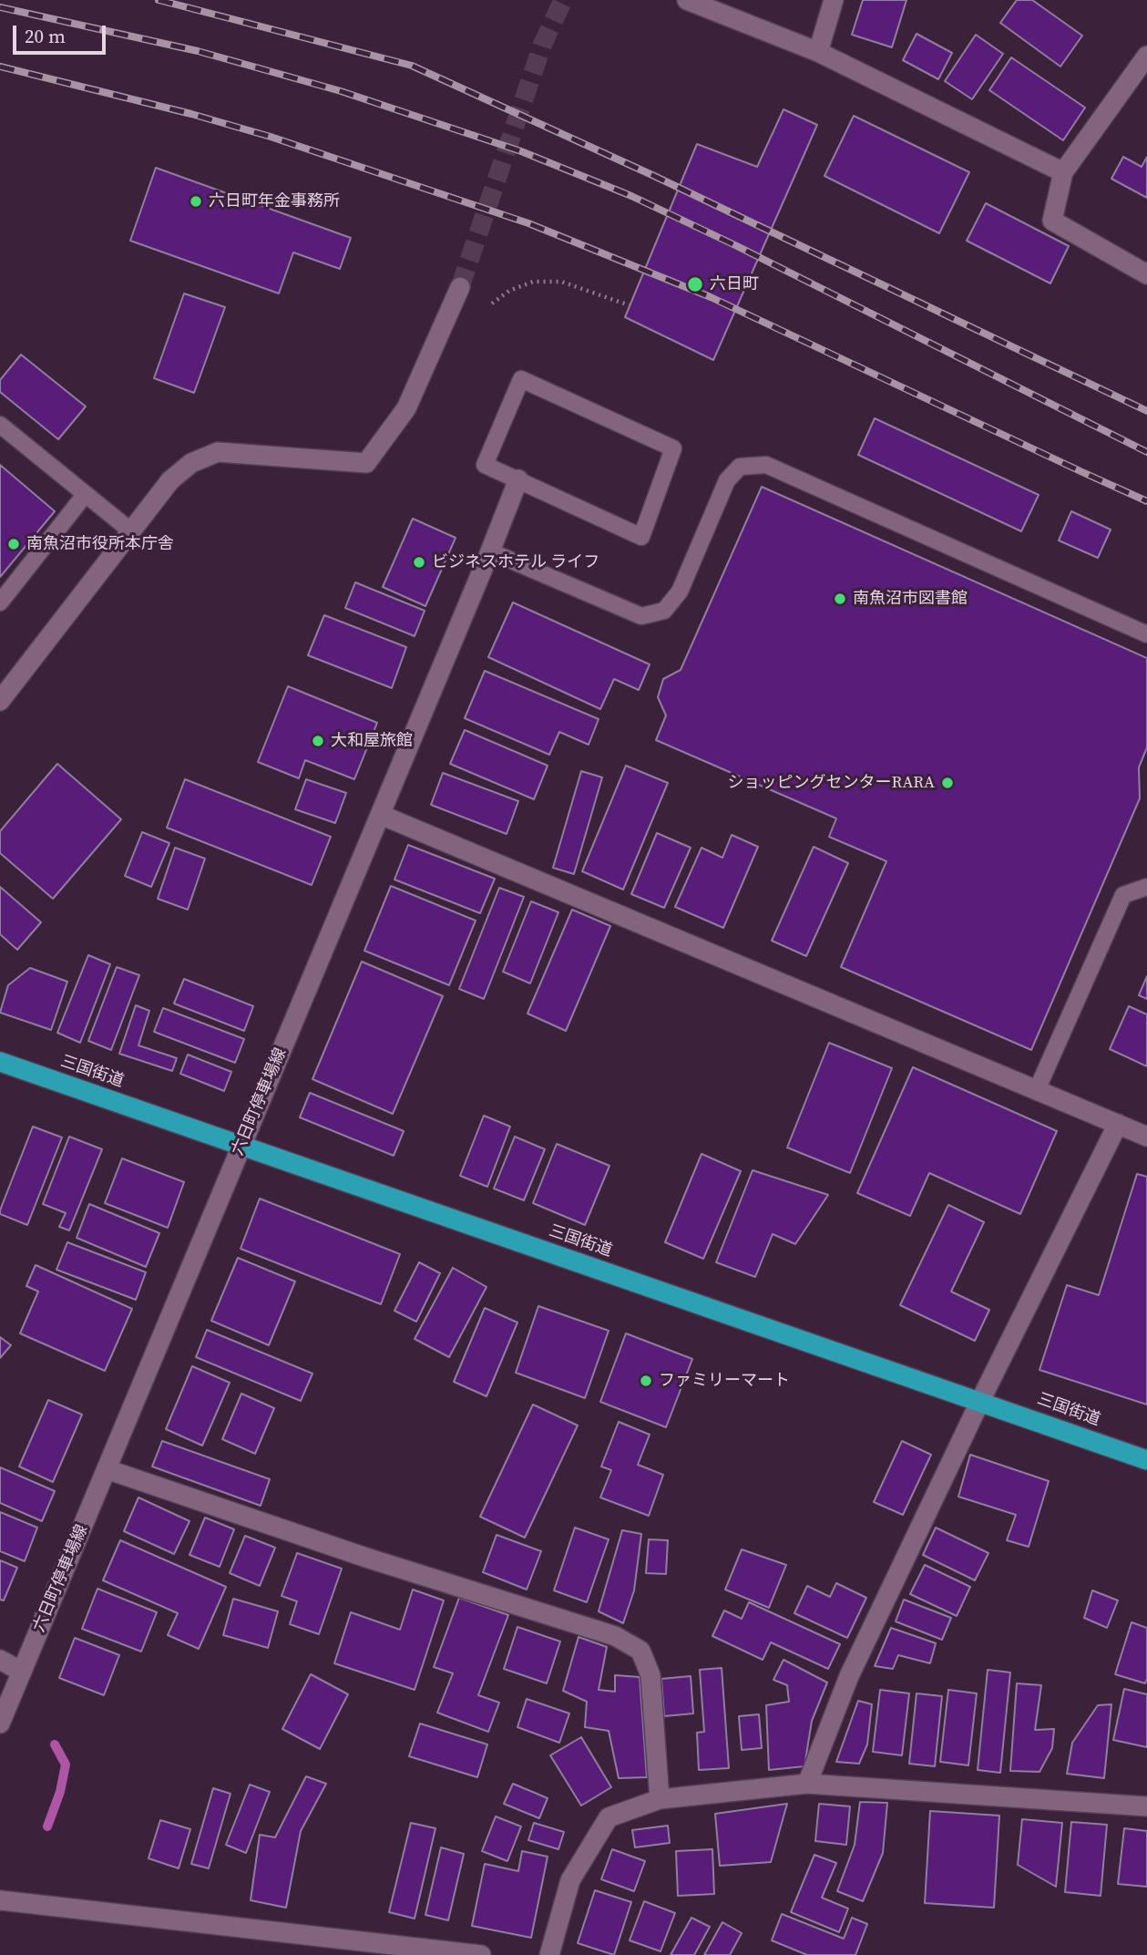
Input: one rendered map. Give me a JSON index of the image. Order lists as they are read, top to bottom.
{
  "streets": {
    "highway": ["三国街道"],
    "street": ["六日町停車場線"]
  },
  "crossings": [
    ["三国街道", "六日町停車場線"]
  ],
  "places": [
    "六日町年金事務所",
    "六日町",
    "南魚沼市役所本庁舎",
    "ビジネスホテル ライフ",
    "南魚沼市図書館",
    "大和屋旅館",
    "ショッピングセンターRARA",
    "ファミリーマート"
  ],
  "scale_bar": "20 m"
}
